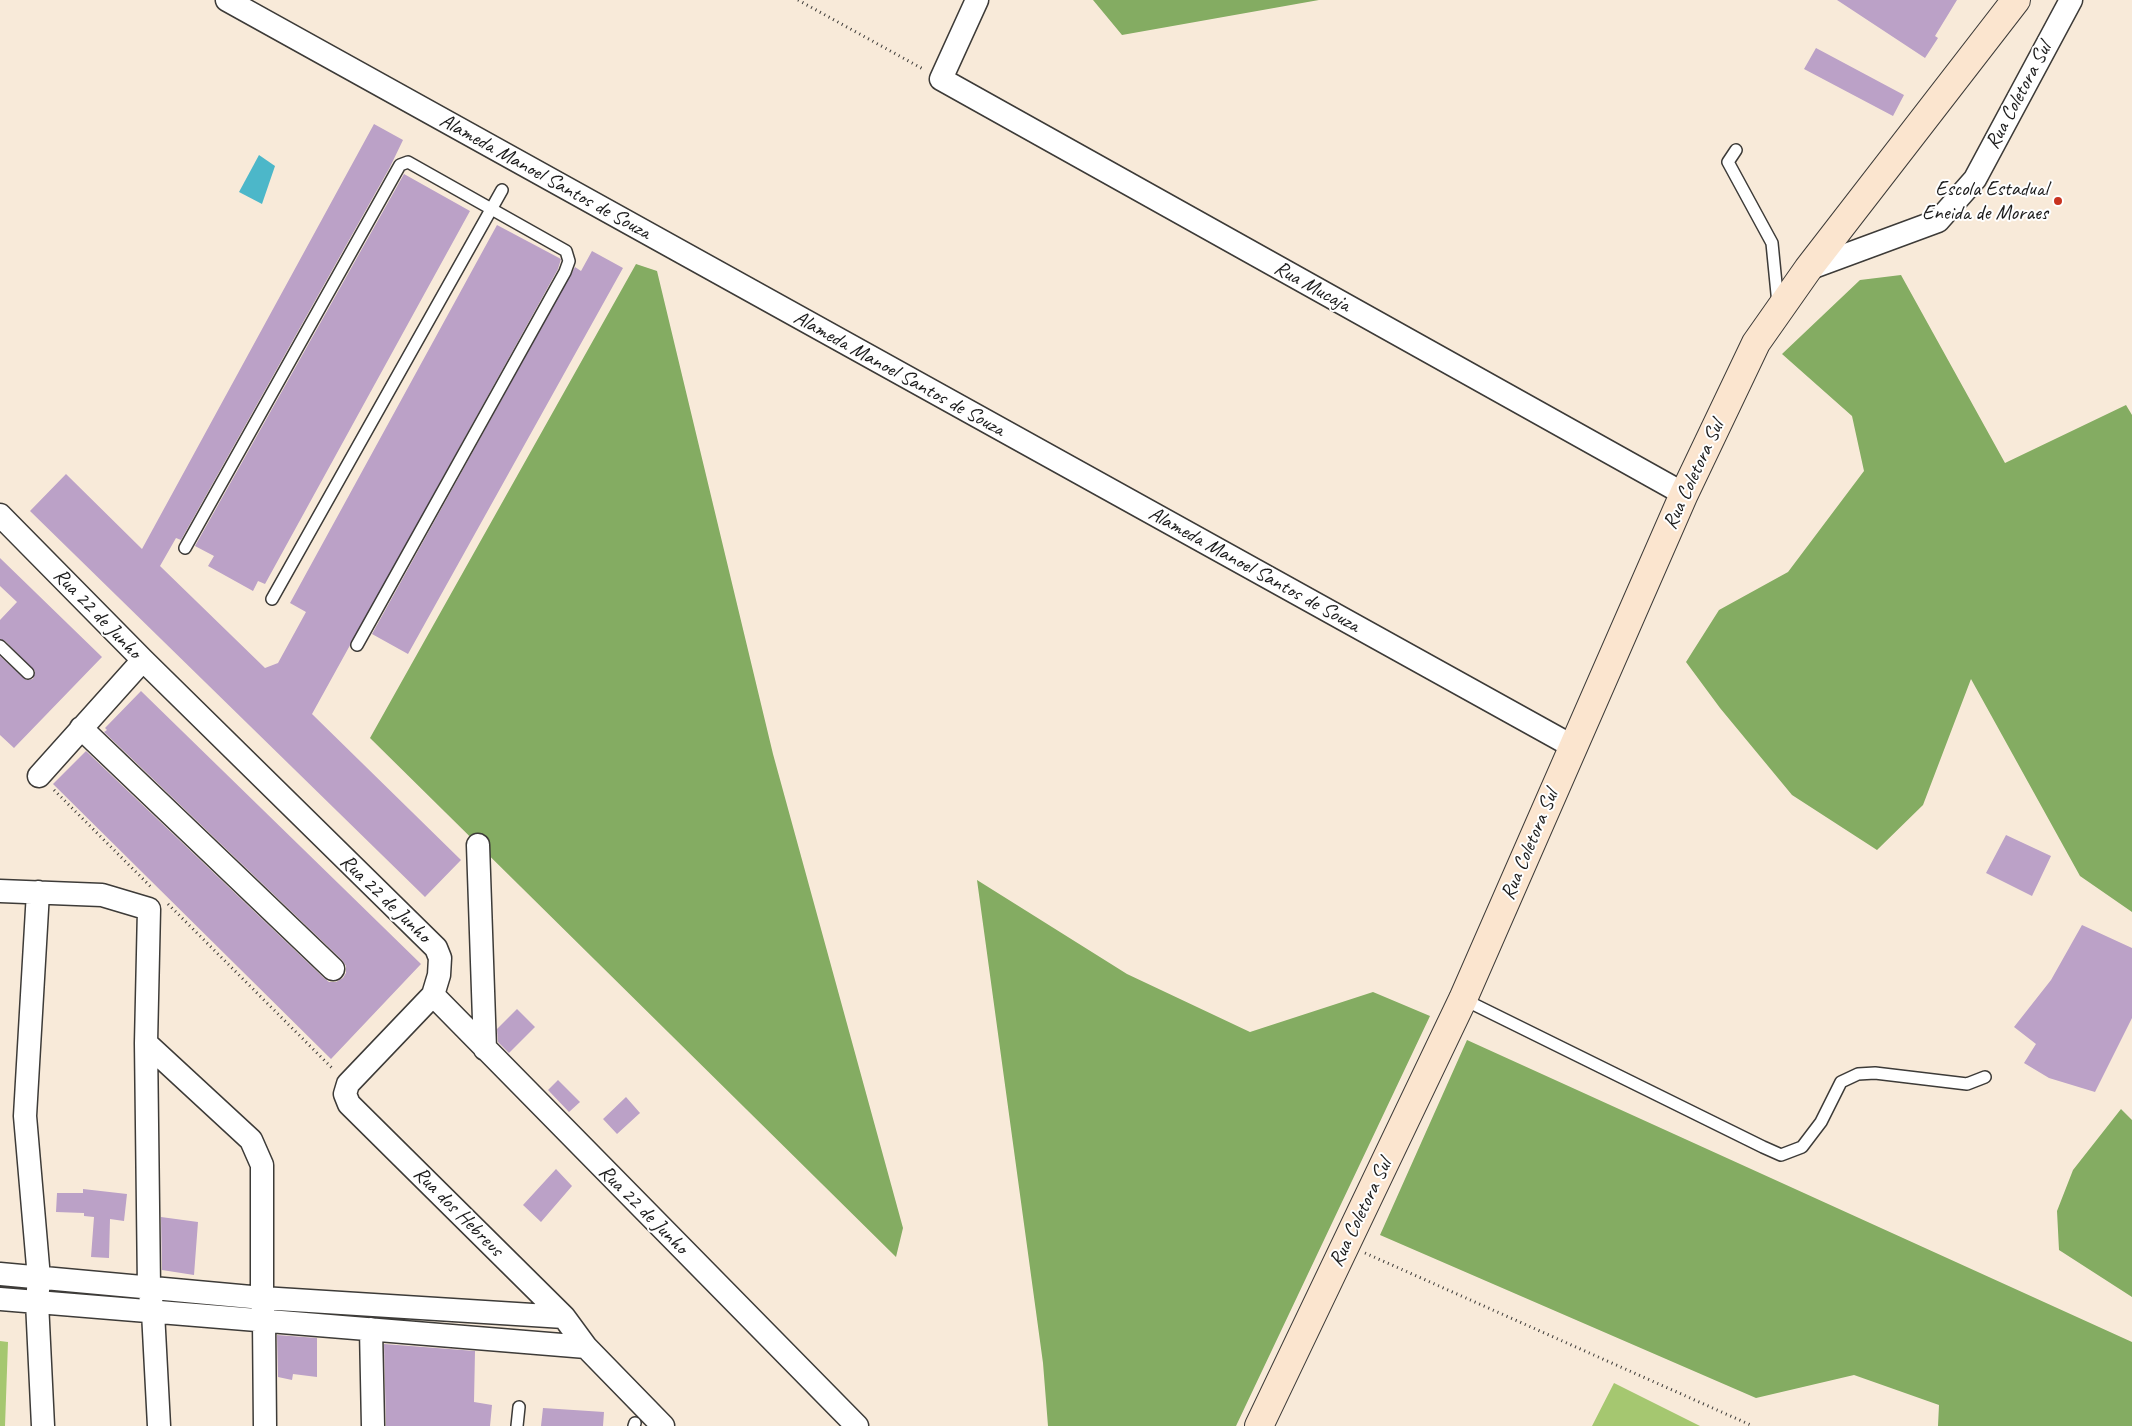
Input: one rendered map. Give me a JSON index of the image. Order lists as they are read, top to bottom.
{
  "streets": {
    "street": [
      "Rua Coletora Sul",
      "Alameda Manoel Santos de Souza",
      "Rua Mucaja",
      "Rua 22 de Junho",
      "Rua dos Hebreus"
    ]
  },
  "crossings": [
    ["Rua Coletora Sul", "Alameda Manoel Santos de Souza"],
    ["Rua Coletora Sul", "Rua Mucaja"]
  ],
  "places": ["Escola Estadual Eneida de Moraes"]
}
